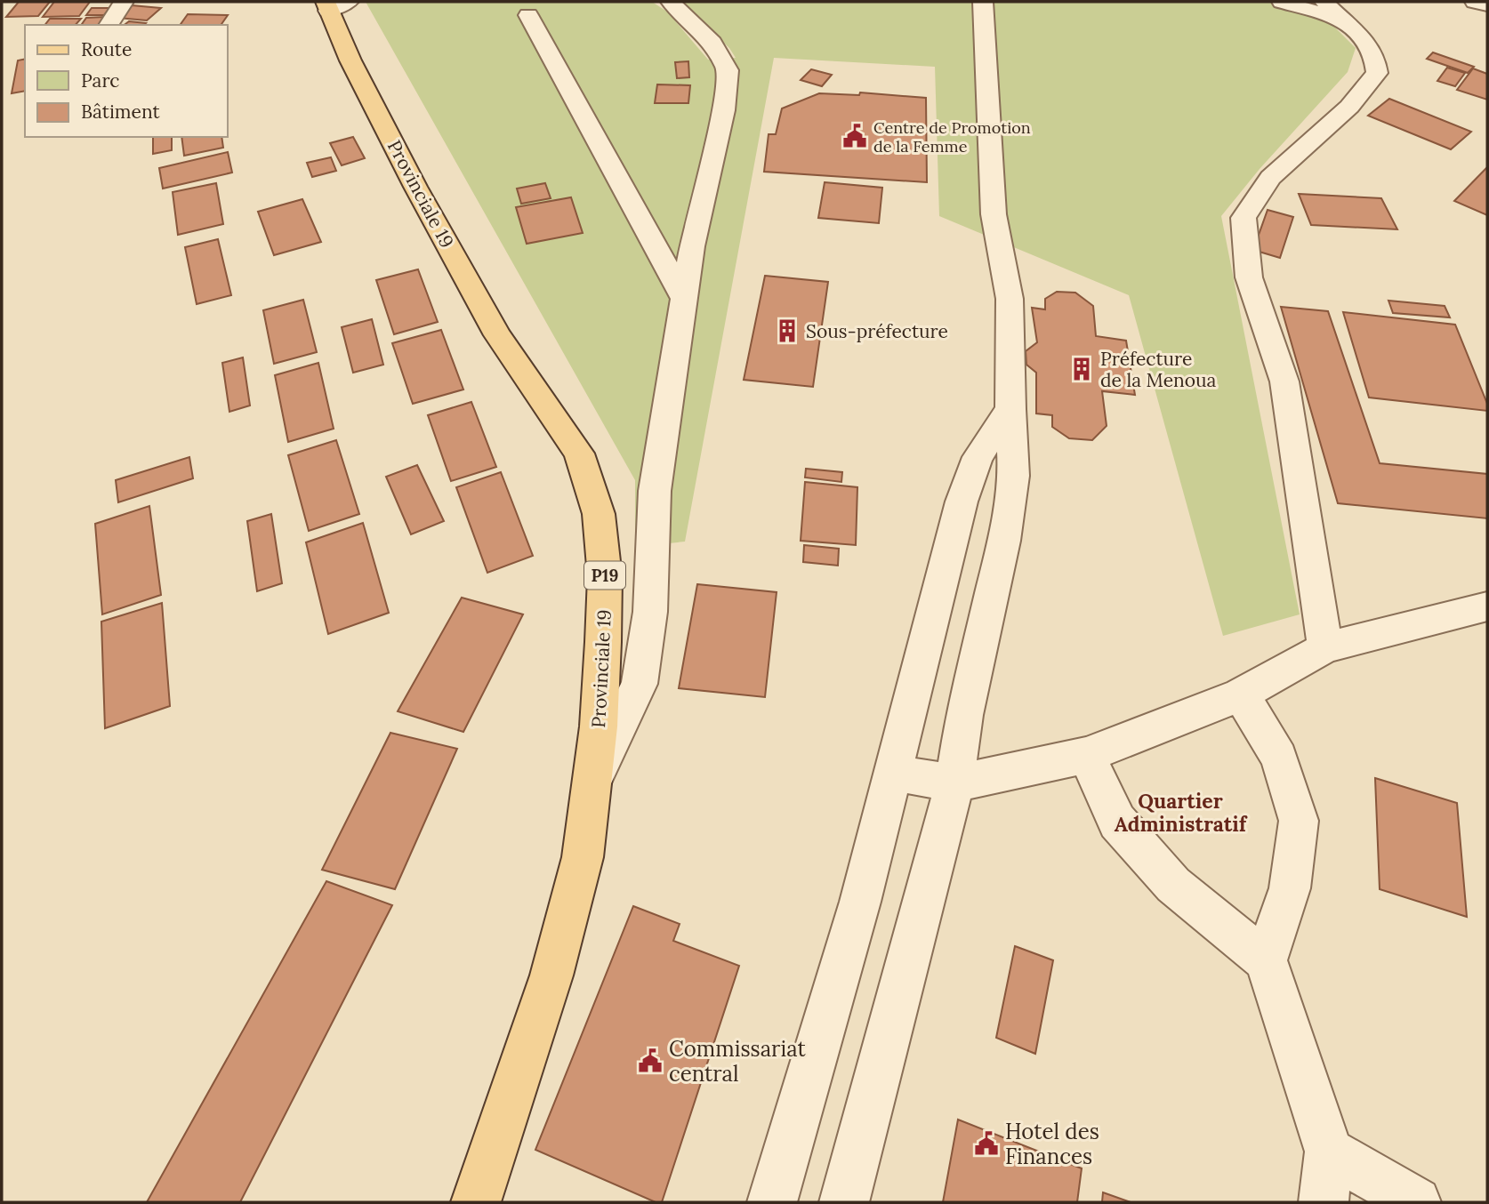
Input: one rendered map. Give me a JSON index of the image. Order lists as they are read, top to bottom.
{
  "streets": {
    "main road": ["Provinciale 19", "P19"]
  },
  "districts": ["Quartier Administratif"],
  "places": {
    "public building": ["Centre de Promotion de la Femme", "Commissariat central", "Hotel des Finances"],
    "building": ["Sous-préfecture", "Préfecture de la Menoua"]
  },
  "legend": ["Route", "Parc", "Bâtiment"]
}
